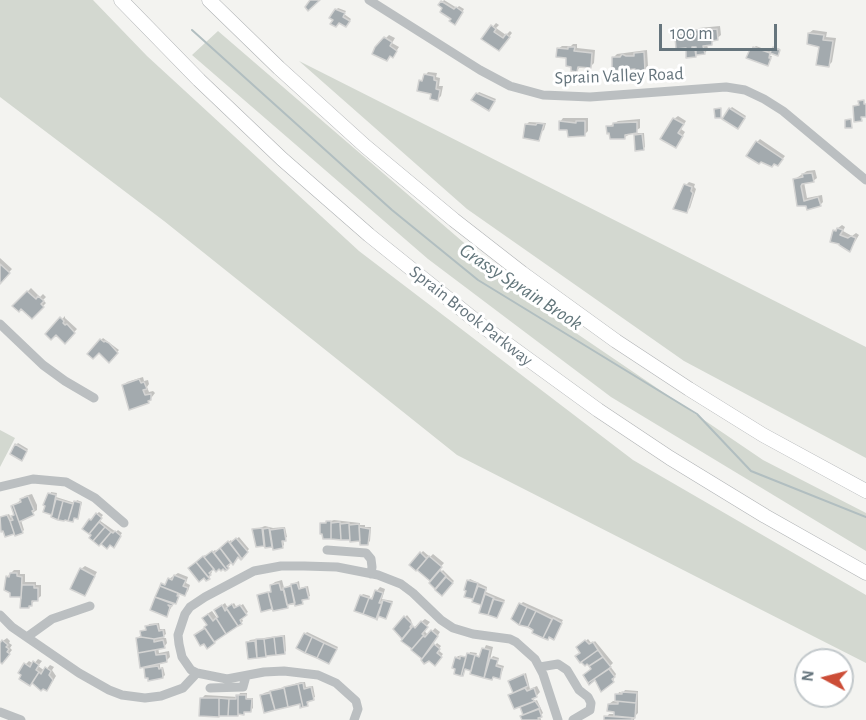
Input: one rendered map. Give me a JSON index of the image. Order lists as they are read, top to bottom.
{
  "streets": {
    "highway": ["Sprain Brook Parkway"],
    "street": ["Sprain Valley Road"]
  },
  "water": ["Grassy Sprain Brook"],
  "scale_bar": "100 m",
  "north": "left"
}
